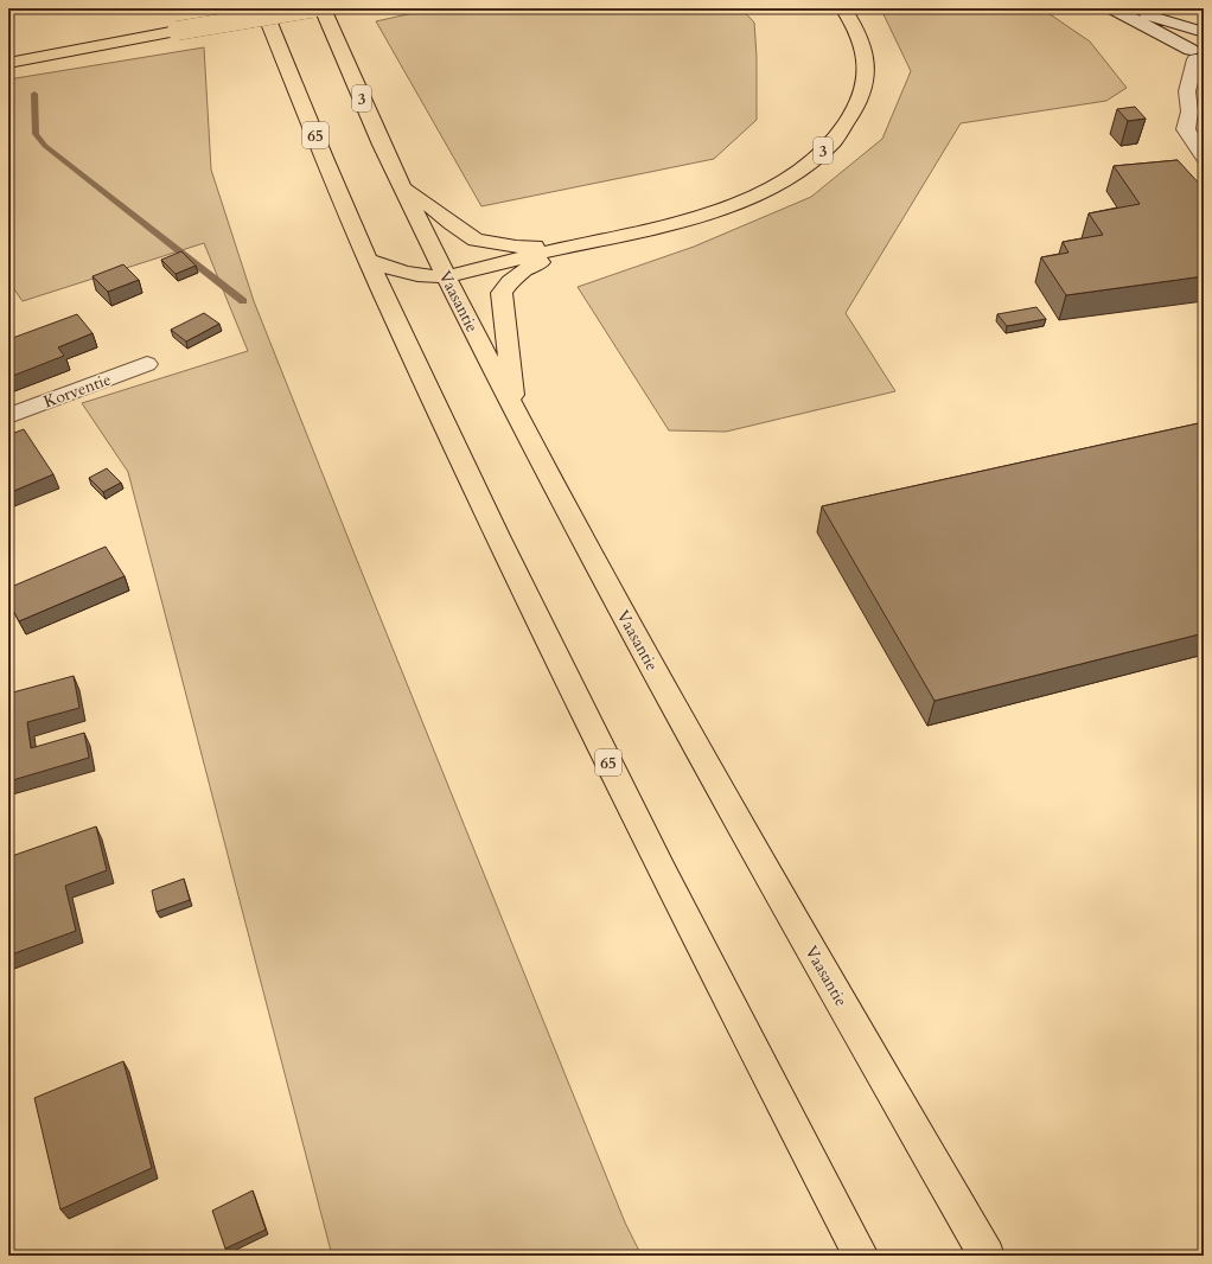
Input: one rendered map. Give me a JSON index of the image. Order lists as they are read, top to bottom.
{
  "streets": {
    "highway": ["3", "65", "Vaasantie"],
    "street": ["Korventie"]
  },
  "crossings": [
    ["3", "Vaasantie"]
  ]
}
